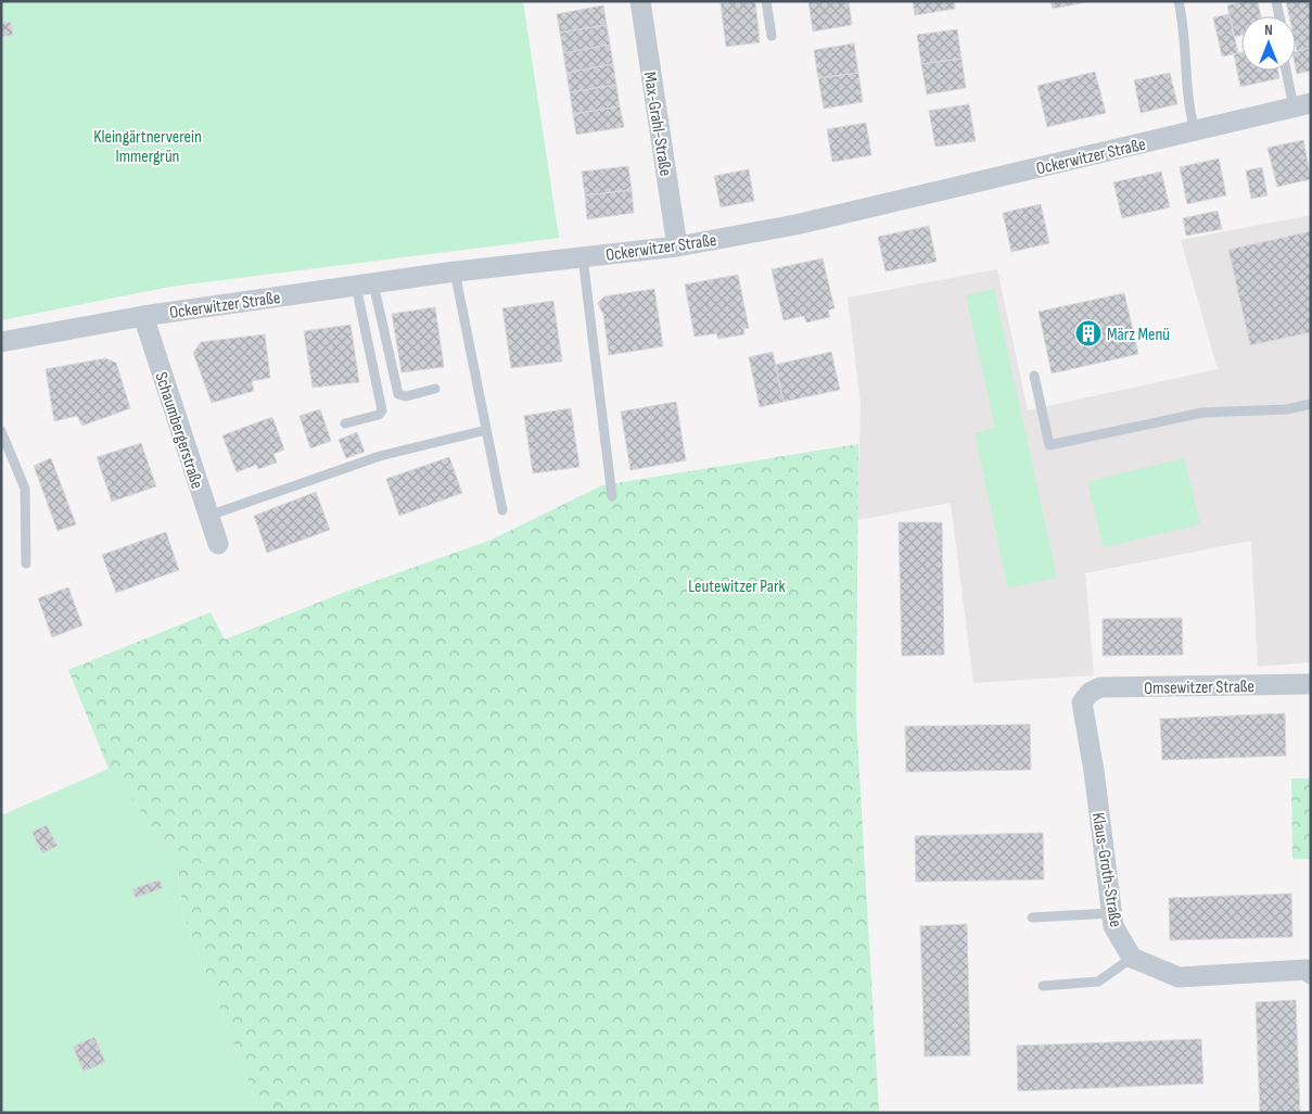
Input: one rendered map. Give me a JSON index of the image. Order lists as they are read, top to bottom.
{
  "streets": {
    "street": [
      "Max-Grahl-Straße",
      "Ockerwitzer Straße",
      "Schaumbergerstraße",
      "Omsewitzer Straße",
      "Klaus-Groth-Straße"
    ]
  },
  "crossings": [
    ["Max-Grahl-Straße", "Ockerwitzer Straße"],
    ["Ockerwitzer Straße", "Schaumbergerstraße"],
    ["Omsewitzer Straße", "Klaus-Groth-Straße"]
  ],
  "parks": ["Kleingärtnerverein Immergrün", "Leutewitzer Park"],
  "places": {
    "building": ["März Menü"]
  },
  "north": "top"
}
